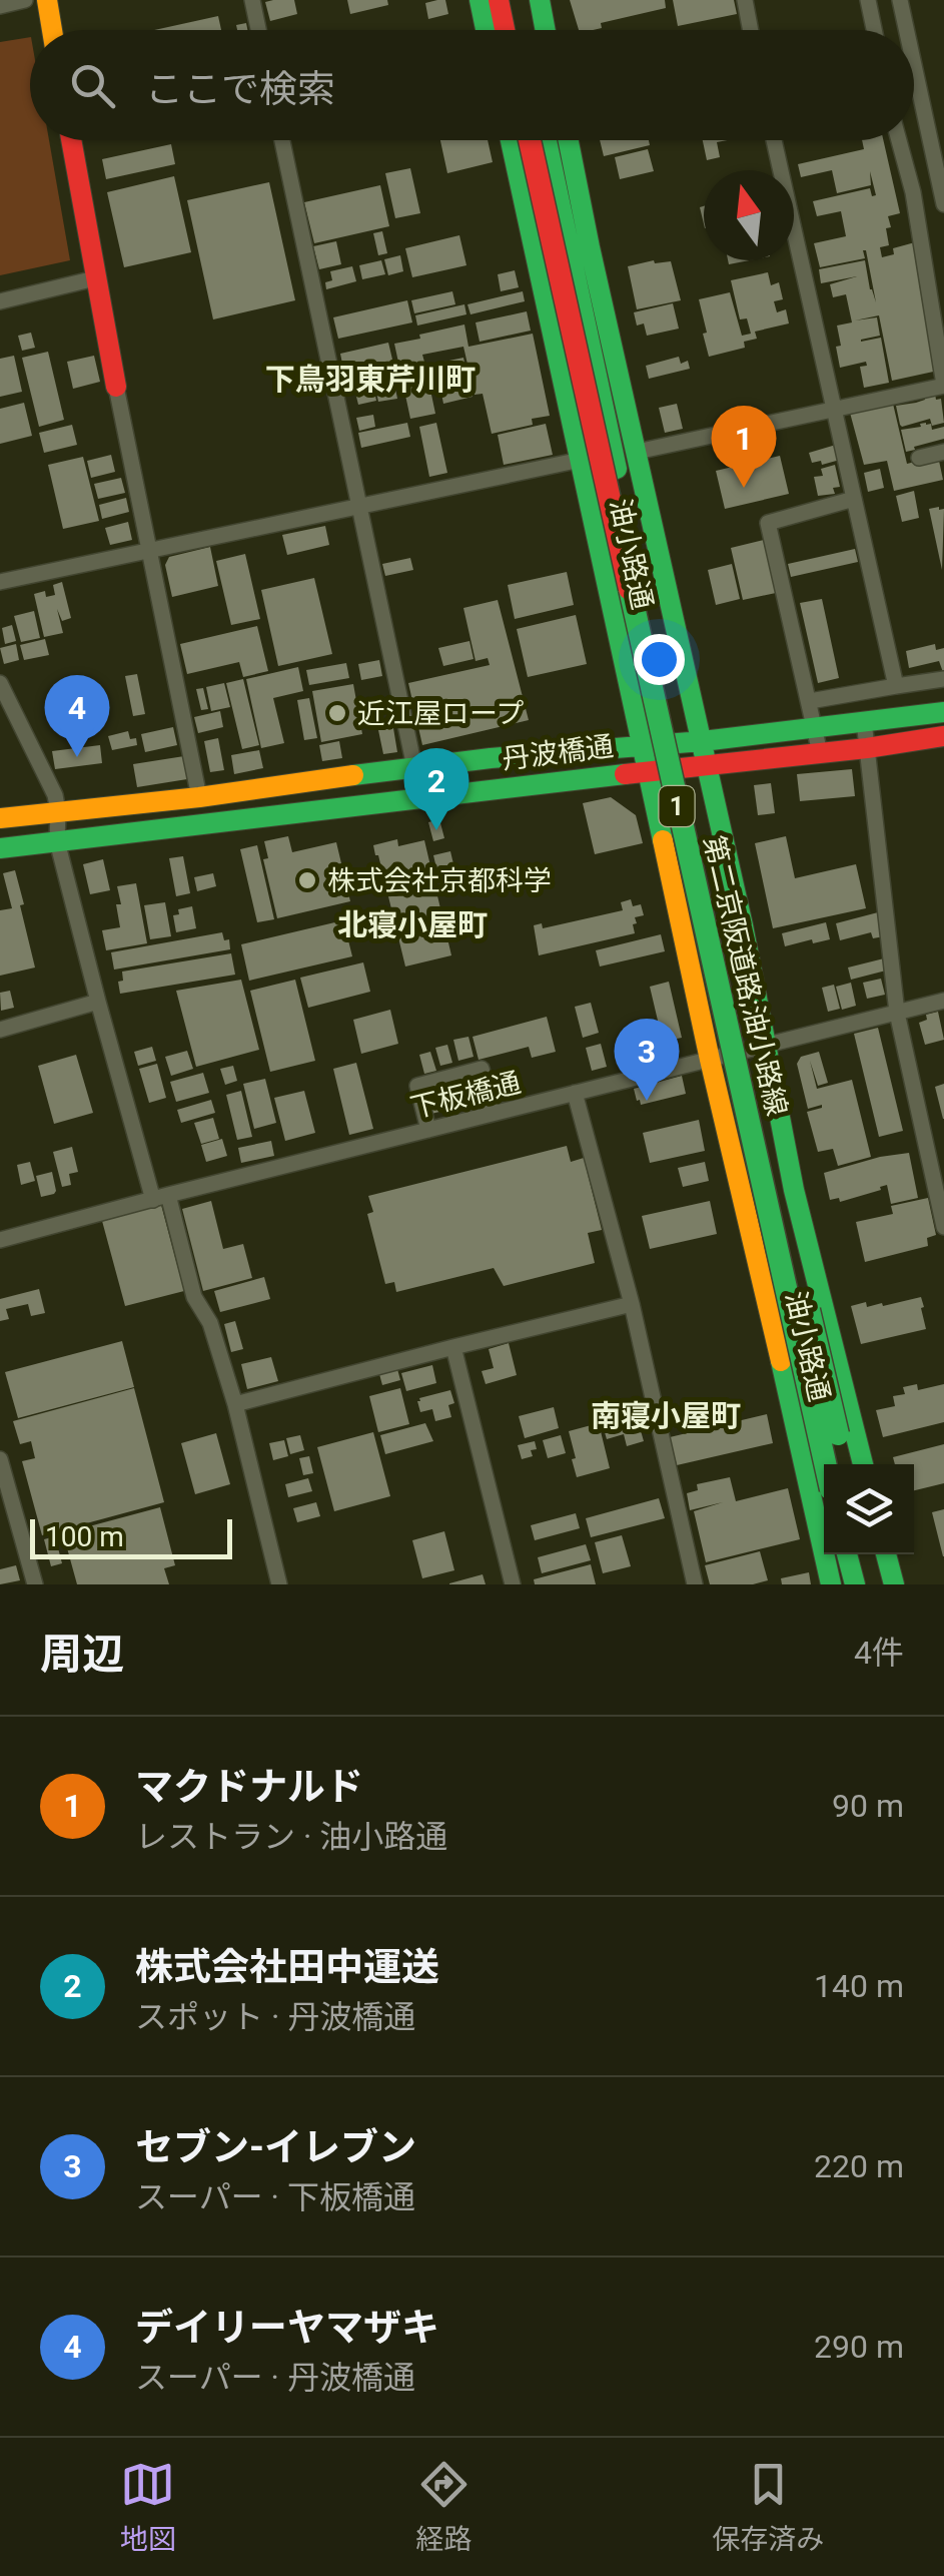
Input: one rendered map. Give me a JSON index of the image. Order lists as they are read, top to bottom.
{
  "streets": {
    "main road": [
      "油小路通",
      "丹波橋通",
      "1",
      "第二京阪道路;油小路線"
    ],
    "street": ["下板橋通"]
  },
  "crossings": [
    ["油小路通", "丹波橋通"],
    ["油小路通", "下板橋通"]
  ],
  "districts": ["下鳥羽東芹川町", "北寝小屋町", "南寝小屋町"],
  "places": ["近江屋ロープ", "株式会社京都科学"],
  "scale_bar": "100 m",
  "north": "top",
  "page": {
    "search": "ここで検索",
    "pins": [
      "1",
      "4",
      "2",
      "3"
    ],
    "scale": "100 m",
    "heading": ["周辺", "4件"],
    "list": [
      {
        "mark": "1",
        "name": "マクドナルド",
        "note": "レストラン · 油小路通",
        "value": "90 m"
      },
      {
        "mark": "2",
        "name": "株式会社田中運送",
        "note": "スポット · 丹波橋通",
        "value": "140 m"
      },
      {
        "mark": "3",
        "name": "セブン-イレブン",
        "note": "スーパー · 下板橋通",
        "value": "220 m"
      },
      {
        "mark": "4",
        "name": "デイリーヤマザキ",
        "note": "スーパー · 丹波橋通",
        "value": "290 m"
      }
    ],
    "nav": ["地図", "経路", "保存済み"]
  }
}
